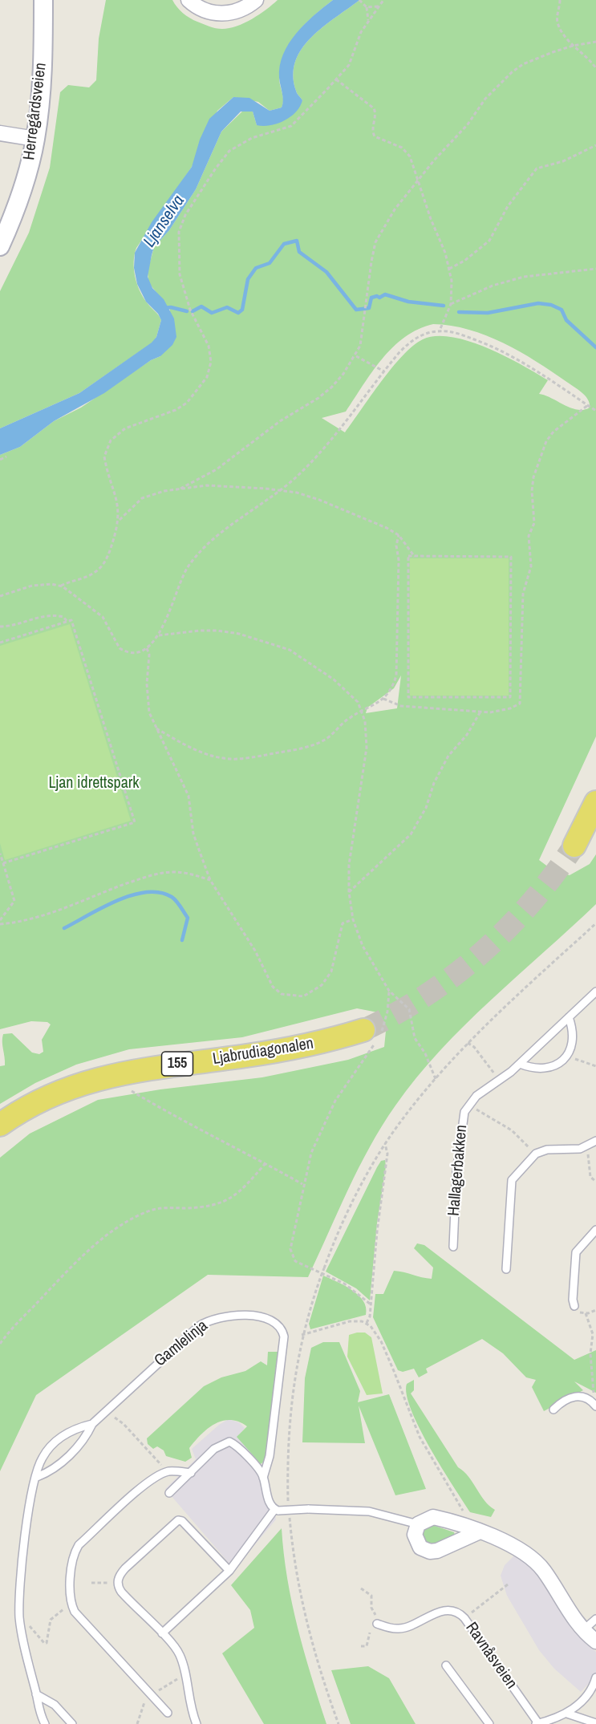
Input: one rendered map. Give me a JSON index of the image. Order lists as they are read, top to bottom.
{
  "streets": {
    "main road": ["Ljabrudiagonalen", "155"],
    "street": ["Herregårdsveien"],
    "lane": ["Hallagerbakken", "Gamlelinja", "Ravnåsveien"]
  },
  "water": ["Ljanselva"],
  "parks": ["Ljan idrettspark"]
}
